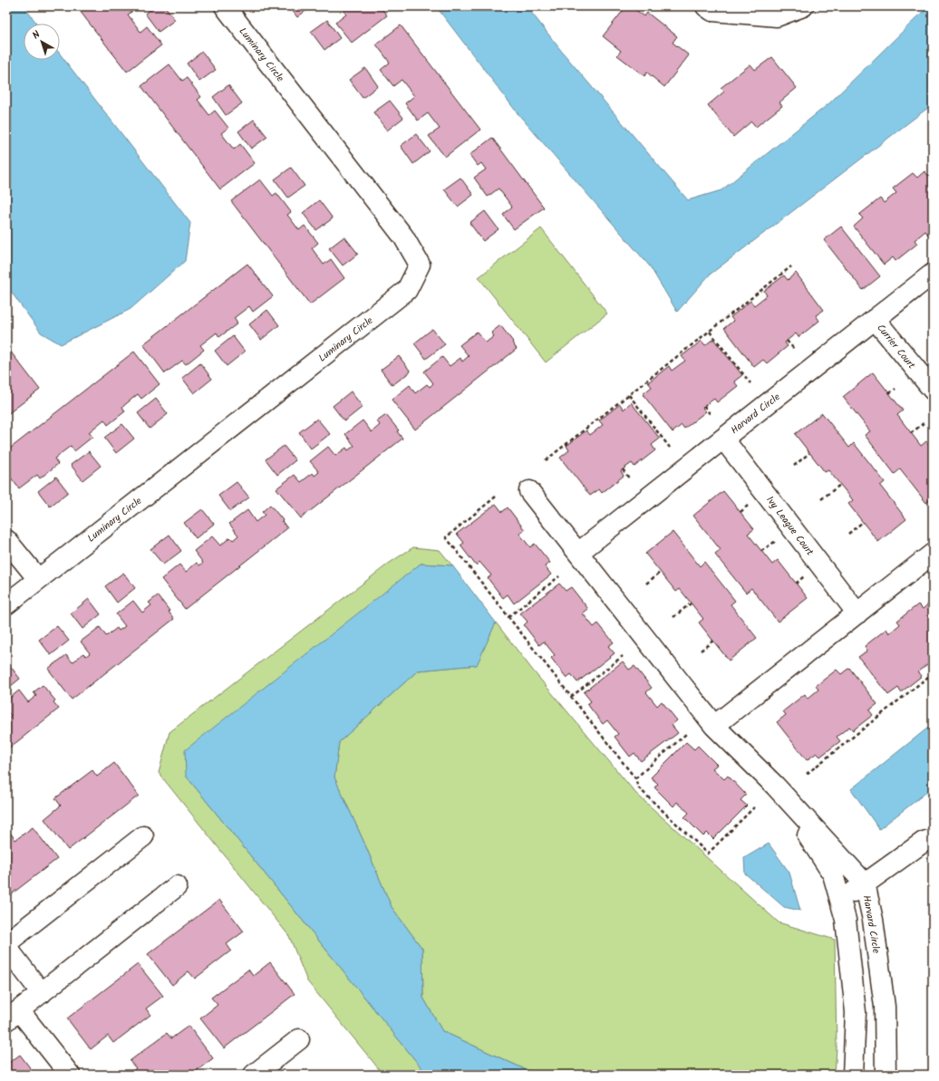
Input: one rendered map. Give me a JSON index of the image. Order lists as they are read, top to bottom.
{
  "streets": {
    "street": [
      "Luminary Circle",
      "Currier Court",
      "Harvard Circle",
      "Ivy League Court"
    ]
  },
  "crossings": [
    ["Currier Court", "Harvard Circle"],
    ["Harvard Circle", "Ivy League Court"]
  ],
  "north": "top left"
}
